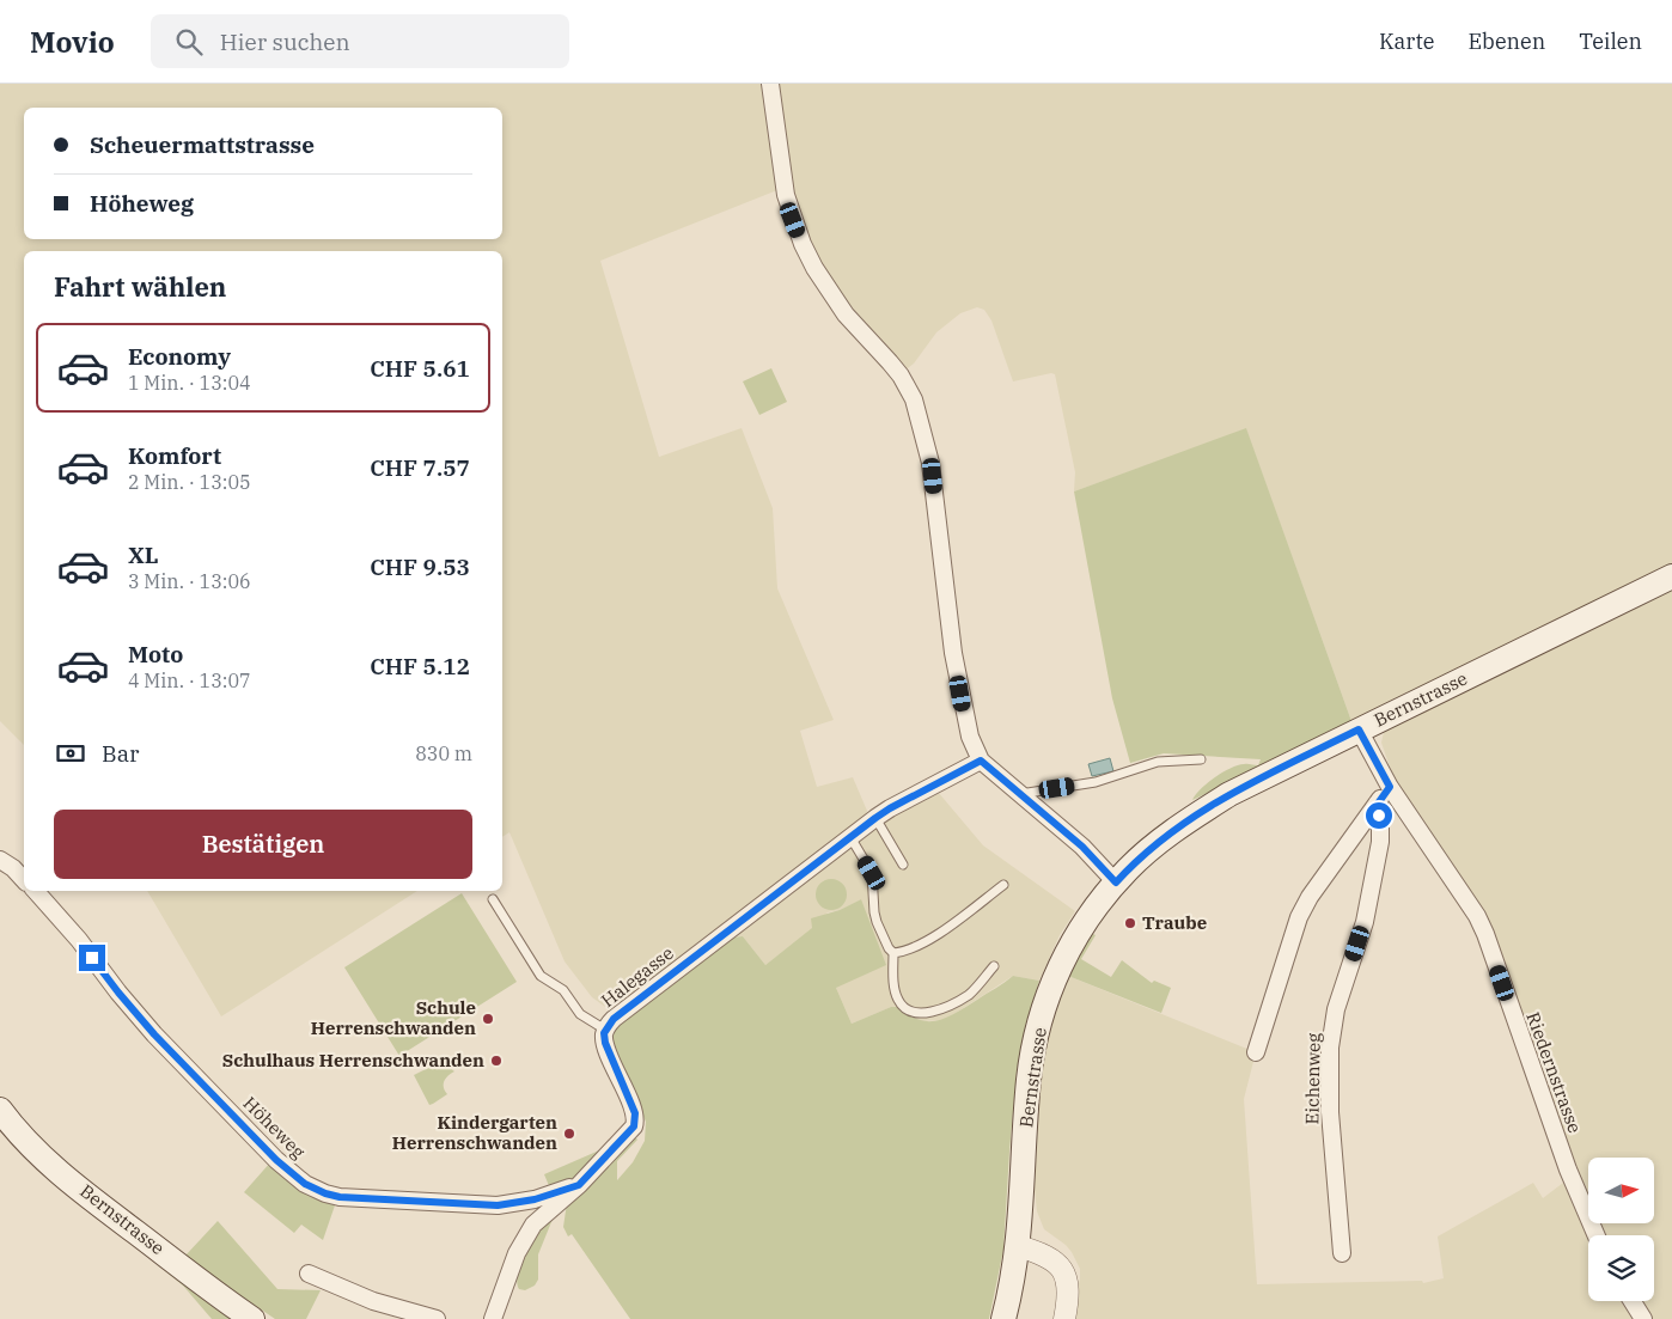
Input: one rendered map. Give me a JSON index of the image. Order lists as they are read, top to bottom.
{
  "streets": {
    "main road": ["Bernstrasse"],
    "street": [
      "Halegasse",
      "Riedernstrasse",
      "Eichenweg",
      "Höheweg"
    ]
  },
  "crossings": [
    ["Bernstrasse", "Riedernstrasse"],
    ["Halegasse", "Höheweg"]
  ],
  "places": [
    "Traube",
    "Schule Herrenschwanden",
    "Schulhaus Herrenschwanden",
    "Kindergarten Herrenschwanden"
  ],
  "north": "right",
  "page": {
    "header": "Movio",
    "search": "Hier suchen",
    "nav": ["Karte", "Ebenen", "Teilen"],
    "banner": ["Scheuermattstrasse", "Höheweg"],
    "heading": "Fahrt wählen",
    "list": [
      {
        "name": "Economy",
        "note": "1 Min. · 13:04",
        "value": "CHF 5.61"
      },
      {
        "name": "Komfort",
        "note": "2 Min. · 13:05",
        "value": "CHF 7.57"
      },
      {
        "name": "XL",
        "note": "3 Min. · 13:06",
        "value": "CHF 9.53"
      },
      {
        "name": "Moto",
        "note": "4 Min. · 13:07",
        "value": "CHF 5.12"
      }
    ],
    "pay": ["Bar", "830 m"],
    "buttons": "Bestätigen"
  }
}
